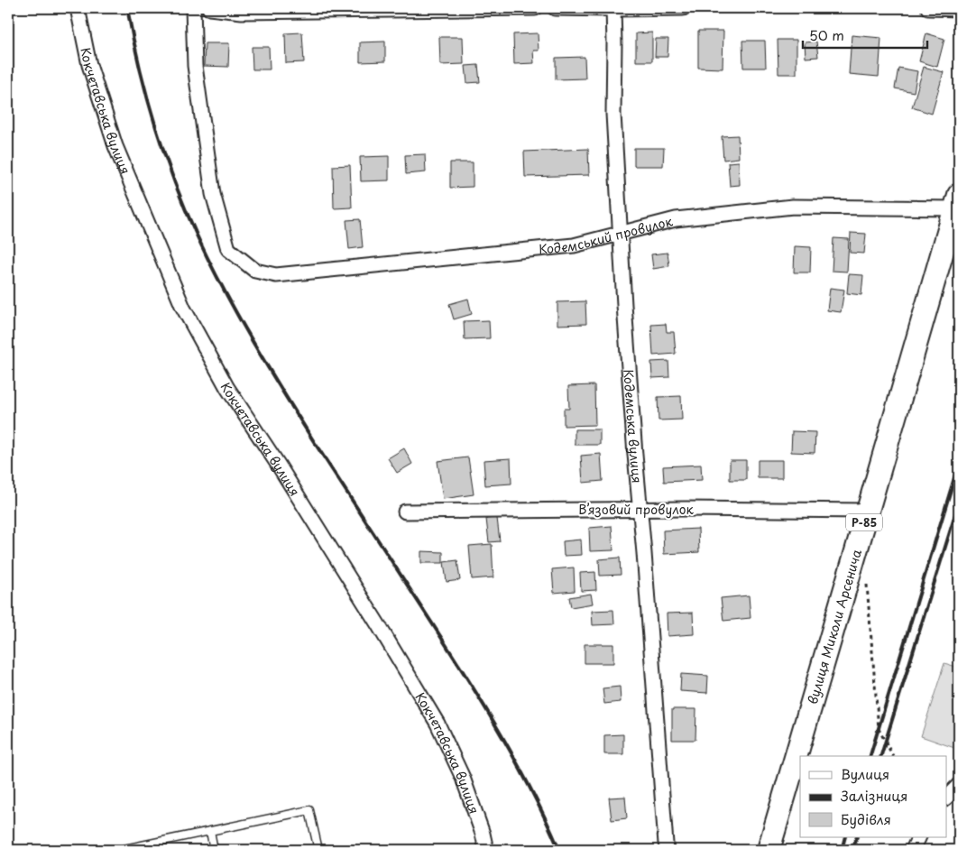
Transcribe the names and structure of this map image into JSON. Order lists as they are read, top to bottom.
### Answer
{
  "streets": {
    "main road": ["Р-85", "вулиця Миколи Арсенича"],
    "street": [
      "Кокчетавська вулиця",
      "Кодемський провулок",
      "Кодемська вулиця",
      "Вʼязовий провулок"
    ]
  },
  "crossings": [
    ["Кодемський провулок", "Кодемська вулиця"],
    ["Кодемський провулок", "вулиця Миколи Арсенича"],
    ["Кодемська вулиця", "Вʼязовий провулок"],
    ["Вʼязовий провулок", "вулиця Миколи Арсенича"]
  ],
  "legend": ["Вулиця", "Залізниця", "Будівля"],
  "scale_bar": "50 m"
}
